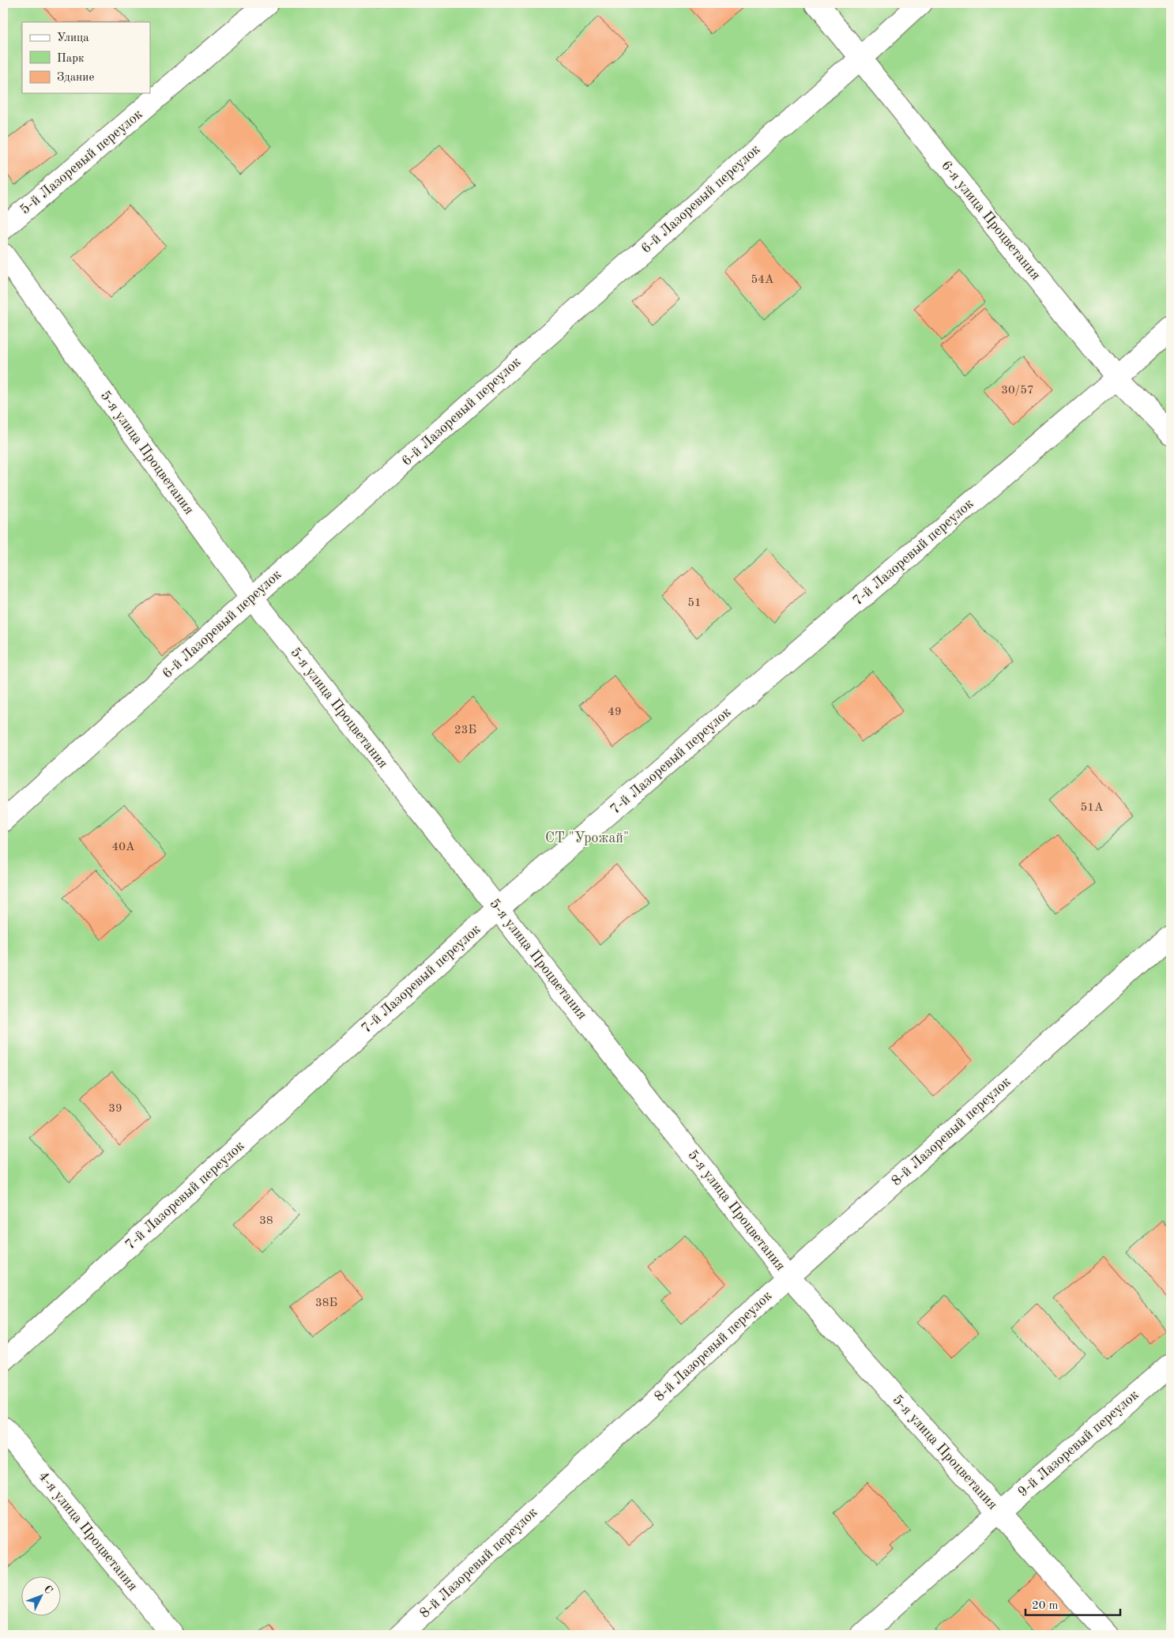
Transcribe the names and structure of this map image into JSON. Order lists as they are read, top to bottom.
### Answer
{
  "streets": {
    "lane": [
      "5-й Лазоревый переулок",
      "6-й Лазоревый переулок",
      "6-я улица Процветания",
      "5-я улица Процветания",
      "7-й Лазоревый переулок",
      "8-й Лазоревый переулок",
      "9-й Лазоревый переулок",
      "4-я улица Процветания"
    ]
  },
  "crossings": [
    ["6-й Лазоревый переулок", "6-я улица Процветания"],
    ["6-й Лазоревый переулок", "5-я улица Процветания"],
    ["6-я улица Процветания", "7-й Лазоревый переулок"],
    ["5-я улица Процветания", "7-й Лазоревый переулок"],
    ["5-я улица Процветания", "8-й Лазоревый переулок"],
    ["5-я улица Процветания", "9-й Лазоревый переулок"]
  ],
  "parks": ["СТ \"Урожай\""],
  "house_numbers": [
    "54А",
    "30/57",
    "51",
    "49",
    "23Б",
    "51А",
    "40А",
    "39",
    "38",
    "38Б"
  ],
  "legend": ["Улица", "Парк", "Здание"],
  "scale_bar": "20 m",
  "north": "top right"
}
